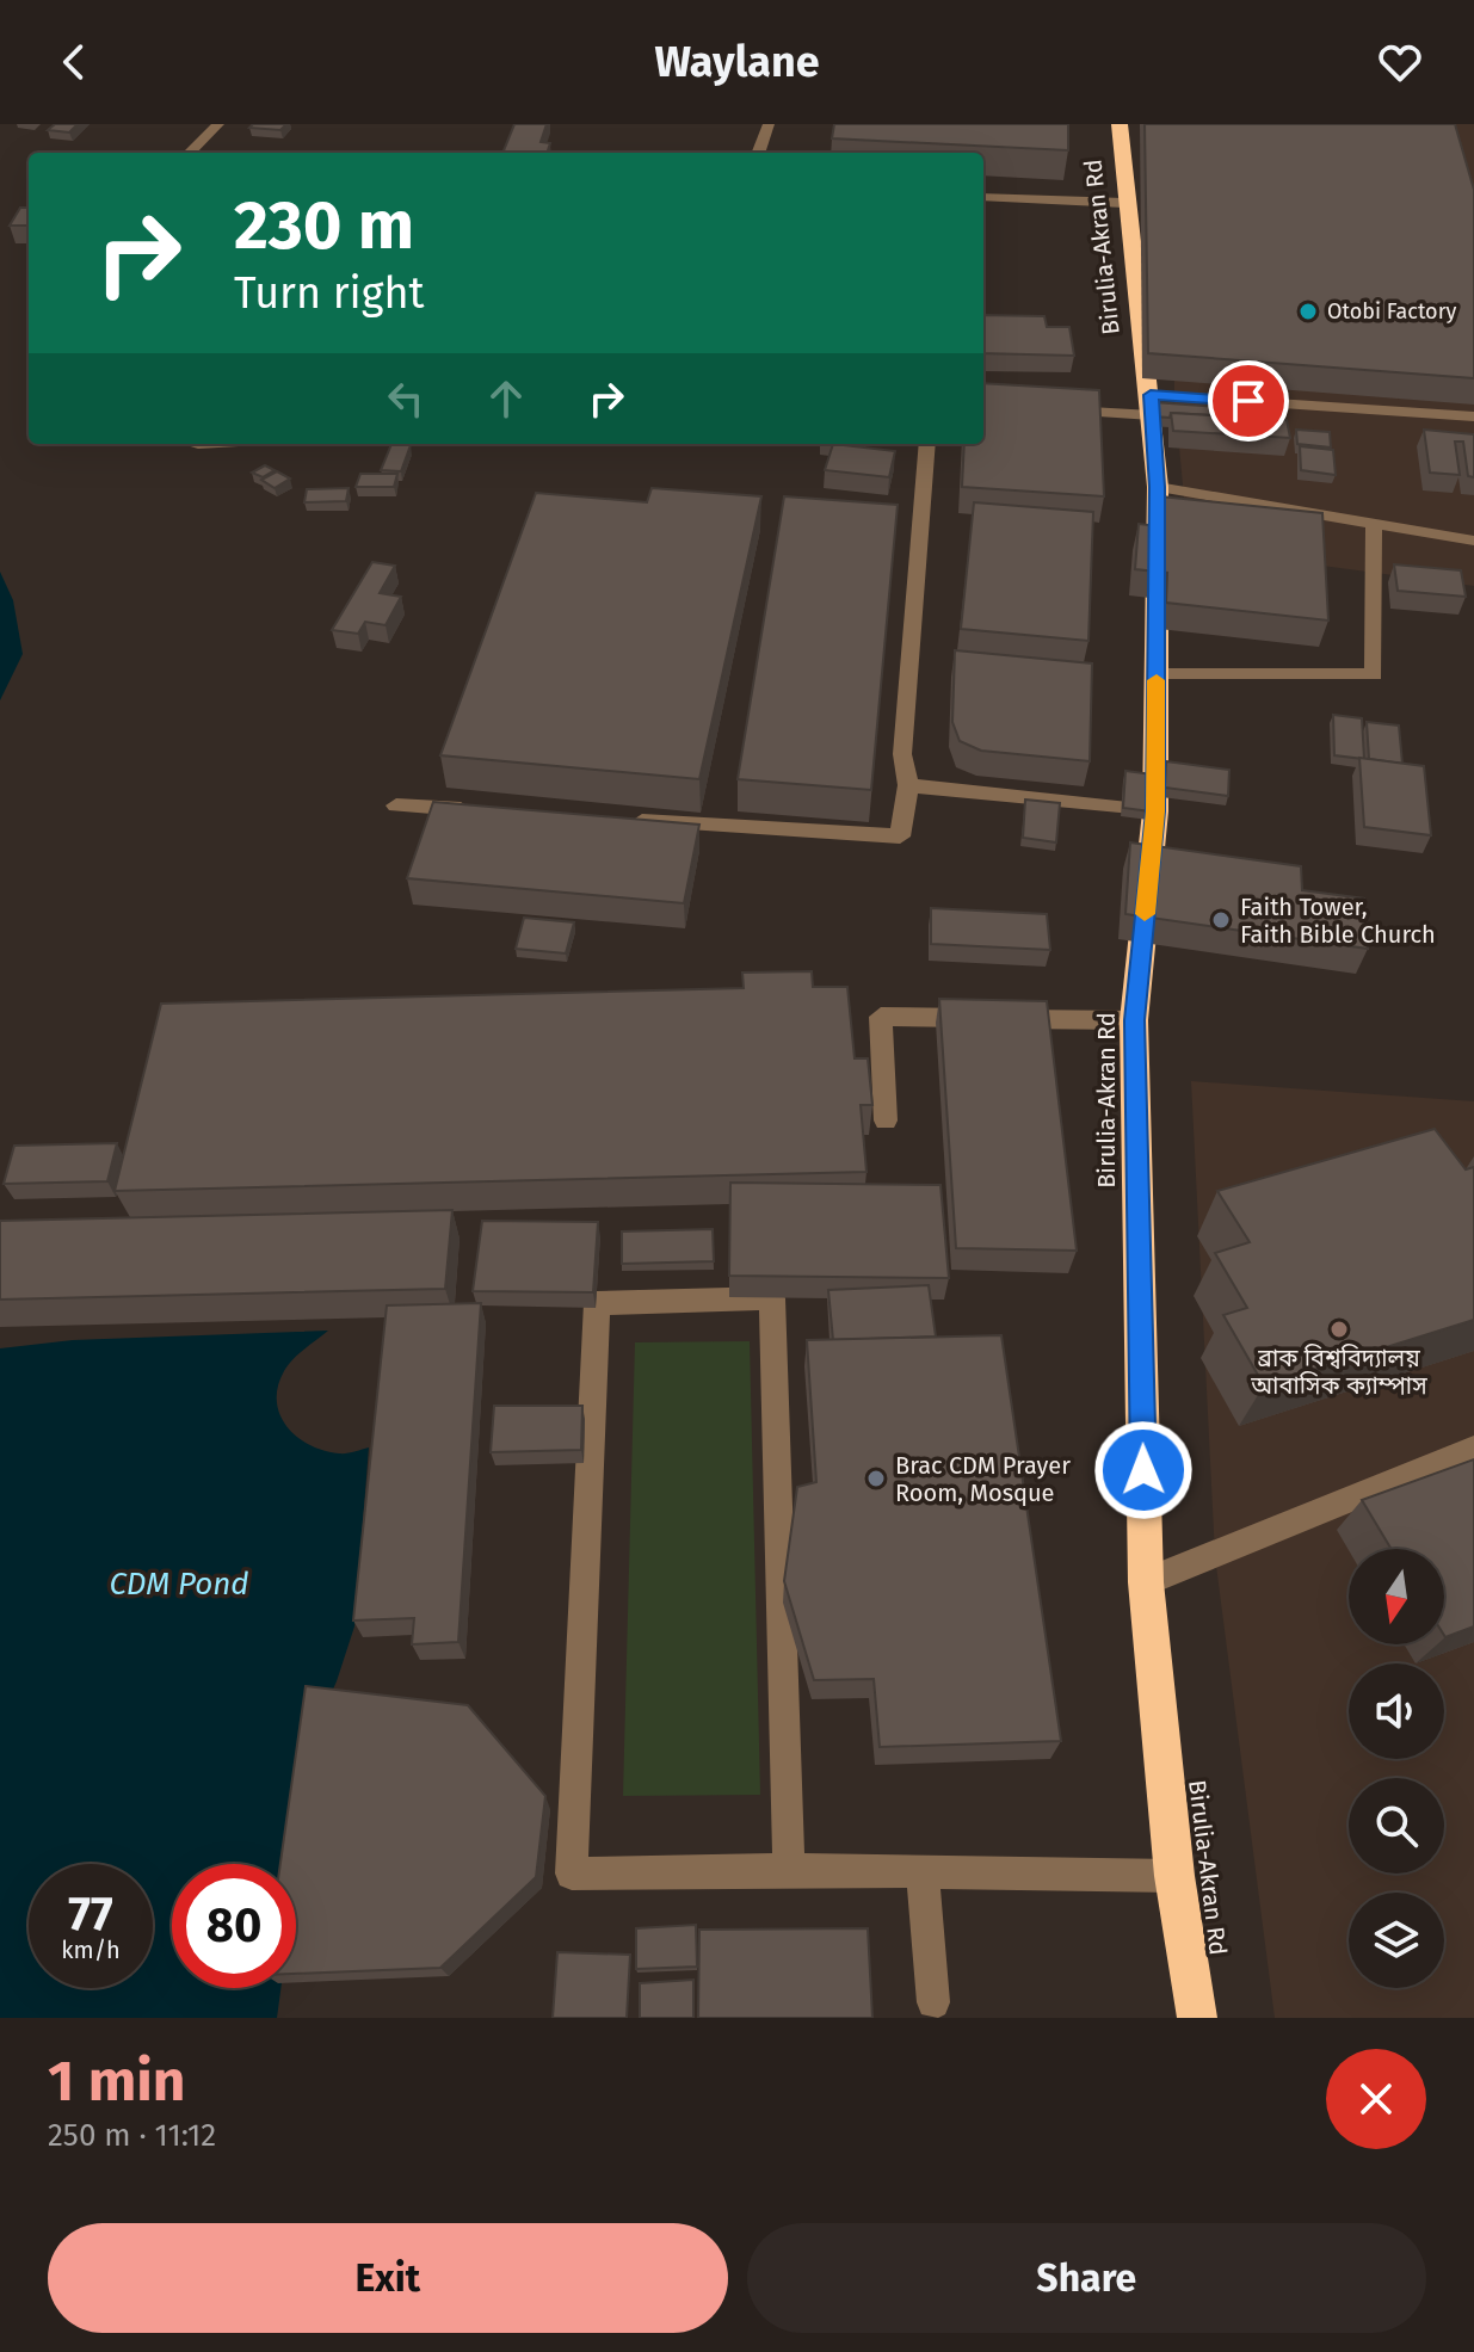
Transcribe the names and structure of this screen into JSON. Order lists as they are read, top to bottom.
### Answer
{
  "streets": {
    "highway": ["Birulia-Akran Rd"]
  },
  "water": ["CDM Pond"],
  "places": [
    "Otobi Factory",
    "Faith Tower, Faith Bible Church",
    "ব্রাক বিশ্ববিদ্যালয় আবাসিক ক্যাম্পাস",
    "Brac CDM Prayer Room, Mosque"
  ],
  "north": "bottom",
  "page": {
    "header": "Waylane",
    "turn": ["230 m", "Turn right"],
    "speed": "77 km/h",
    "limit": "80",
    "heading": ["1 min", "250 m · 11:12"],
    "buttons": ["Exit", "Share"]
  }
}
